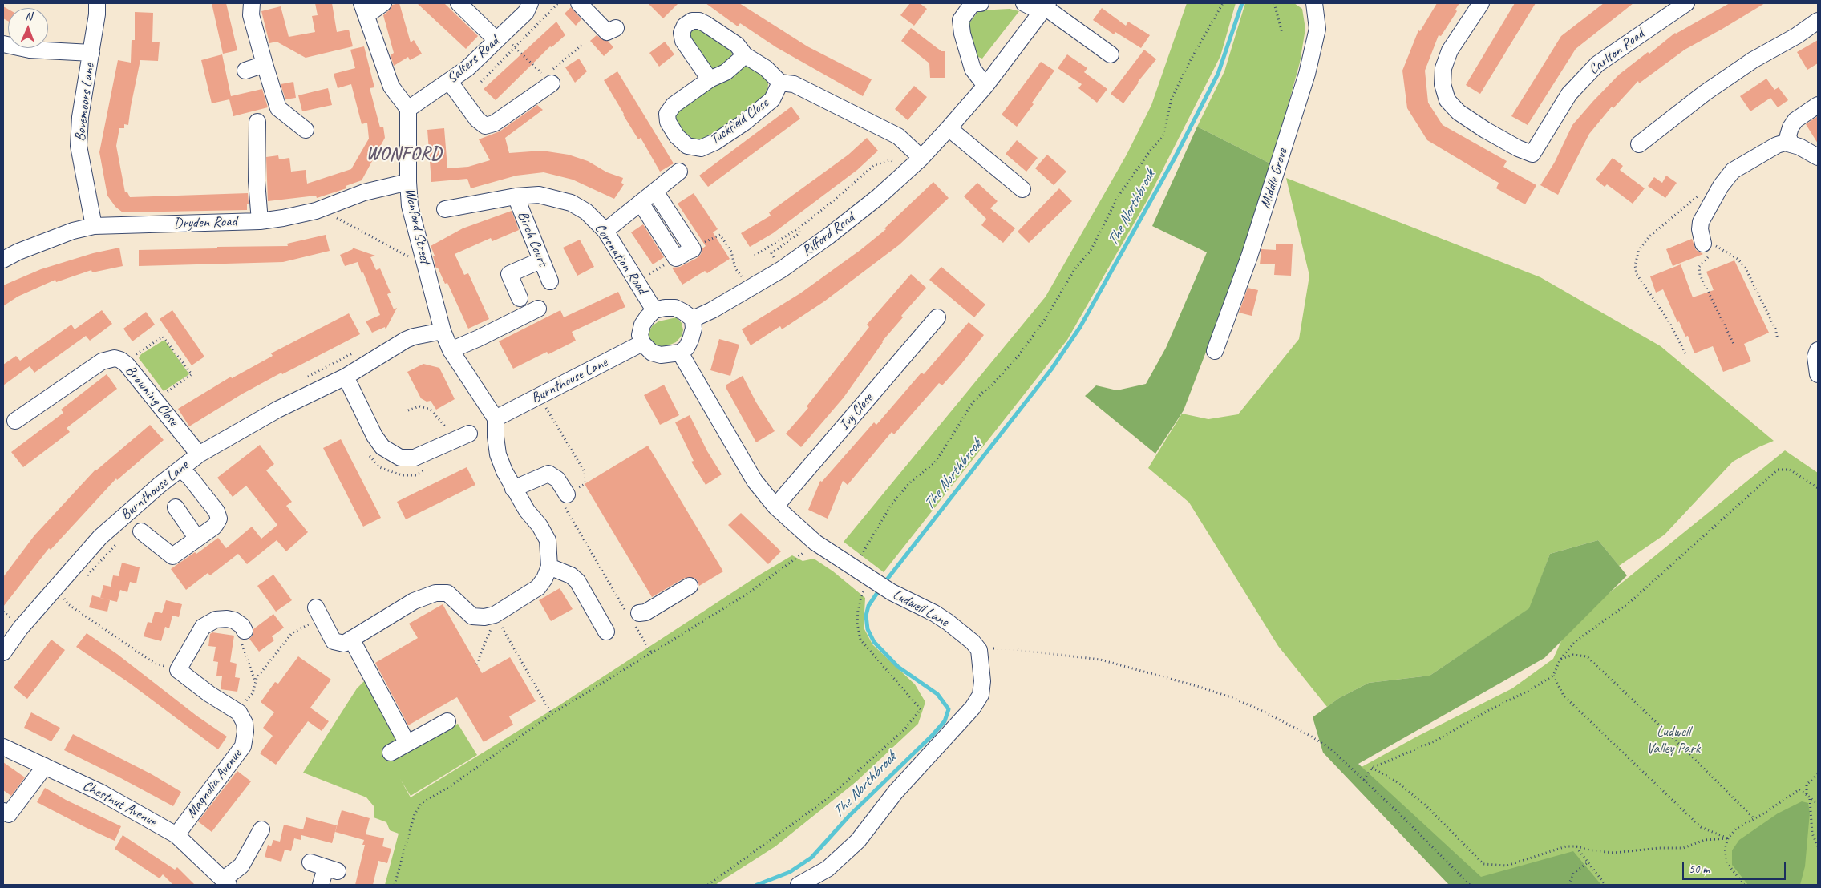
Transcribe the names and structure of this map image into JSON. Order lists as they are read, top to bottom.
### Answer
{
  "streets": {
    "street": [
      "Carlton Road",
      "Salters Road",
      "Bovemoors Lane",
      "Tuckfield Close",
      "Middle Grove",
      "Dryden Road",
      "Wonford Street",
      "Rifford Road",
      "Birch Court",
      "Coronation Road",
      "Burnthouse Lane",
      "Browning Close",
      "Ivy Close",
      "Ludwell Lane",
      "Magnolia Avenue",
      "Chestnut Avenue"
    ]
  },
  "crossings": [
    ["Salters Road", "Wonford Street"],
    ["Bovemoors Lane", "Dryden Road"],
    ["Dryden Road", "Wonford Street"],
    ["Wonford Street", "Burnthouse Lane"],
    ["Rifford Road", "Coronation Road"],
    ["Rifford Road", "Burnthouse Lane"],
    ["Rifford Road", "Ludwell Lane"],
    ["Birch Court", "Coronation Road"],
    ["Coronation Road", "Burnthouse Lane"],
    ["Coronation Road", "Ludwell Lane"],
    ["Burnthouse Lane", "Browning Close"],
    ["Burnthouse Lane", "Ludwell Lane"],
    ["Ivy Close", "Ludwell Lane"],
    ["Magnolia Avenue", "Chestnut Avenue"]
  ],
  "districts": ["WONFORD"],
  "water": ["The Northbrook"],
  "parks": ["Ludwell Valley Park"],
  "scale_bar": "50 m",
  "north": "top"
}
